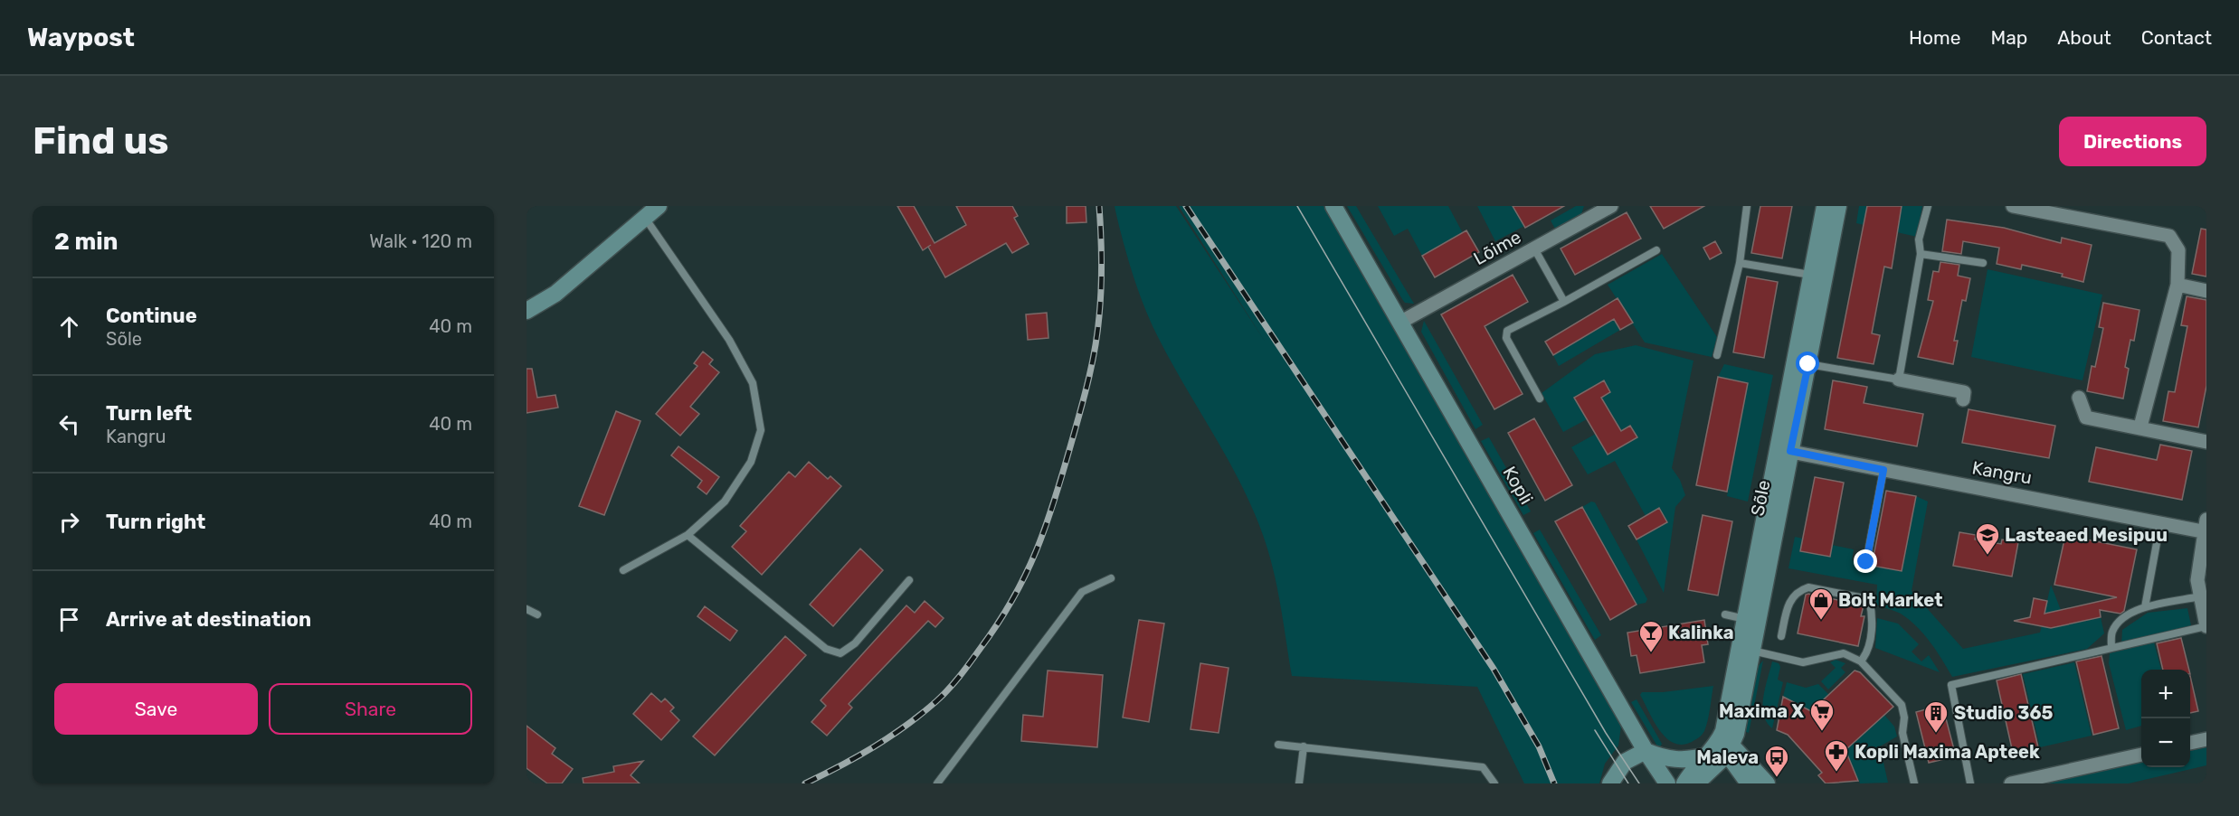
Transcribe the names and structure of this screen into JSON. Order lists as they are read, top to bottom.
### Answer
{
  "streets": {
    "street": [
      "Lõime",
      "Kangru",
      "Kopli",
      "Sõle"
    ]
  },
  "crossings": [
    ["Lõime", "Kopli"],
    ["Kangru", "Sõle"]
  ],
  "places": {
    "school or university": ["Lasteaed Mesipuu"],
    "shop": ["Bolt Market"],
    "bar": ["Kalinka"],
    "supermarket": ["Maxima X"],
    "building": ["Studio 365"],
    "pharmacy": ["Kopli Maxima Apteek"],
    "bus stop": ["Maleva"]
  },
  "page": {
    "header": "Waypost",
    "nav": [
      "Home",
      "Map",
      "About",
      "Contact"
    ],
    "buttons": [
      "Directions",
      ["Save", "Share"]
    ],
    "title": "Find us",
    "heading": ["2 min", "Walk · 120 m"],
    "list": [
      ["Continue", "Sõle", "40 m"],
      ["Turn left", "Kangru", "40 m"],
      ["Turn right", "40 m"],
      "Arrive at destination"
    ],
    "map_buttons": ["+", "−"]
  }
}
